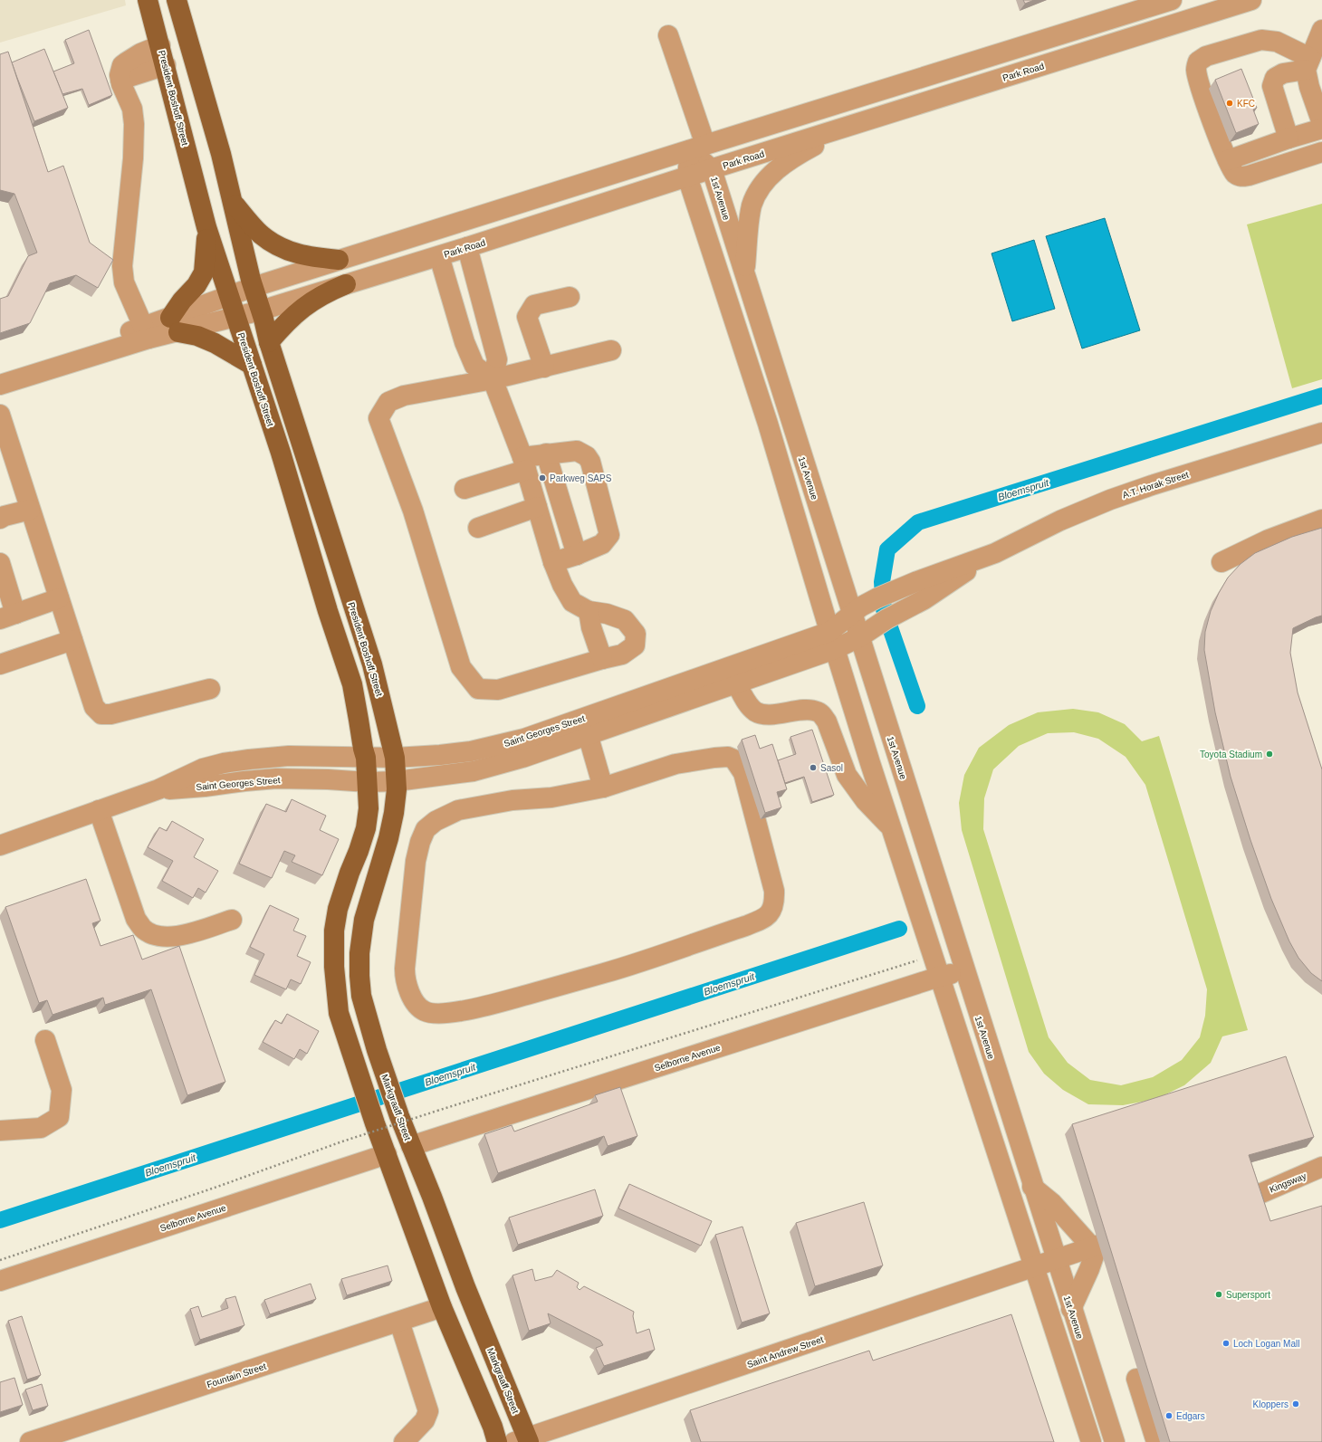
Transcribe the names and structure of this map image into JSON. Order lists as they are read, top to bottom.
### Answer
{
  "streets": {
    "main road": ["President Boshoff Street", "Markgraaff Street"],
    "street": [
      "Park Road",
      "1st Avenue",
      "A.T. Horak Street",
      "Saint Georges Street",
      "Selborne Avenue",
      "Kingsway",
      "Saint Andrew Street",
      "Fountain Street"
    ]
  },
  "crossings": [
    ["Park Road", "President Boshoff Street"],
    ["Park Road", "1st Avenue"],
    ["President Boshoff Street", "Saint Georges Street"],
    ["President Boshoff Street", "Markgraaff Street"],
    ["1st Avenue", "A.T. Horak Street"],
    ["1st Avenue", "Saint Georges Street"],
    ["1st Avenue", "Selborne Avenue"],
    ["1st Avenue", "Saint Andrew Street"],
    ["A.T. Horak Street", "Saint Georges Street"],
    ["Saint Georges Street", "Markgraaff Street"],
    ["Selborne Avenue", "Markgraaff Street"],
    ["Markgraaff Street", "Saint Andrew Street"]
  ],
  "water": ["Bloemspruit"],
  "places": [
    "KFC",
    "Parkweg SAPS",
    "Toyota Stadium",
    "Sasol",
    "Supersport",
    "Loch Logan Mall",
    "Kloppers",
    "Edgars"
  ]
}
